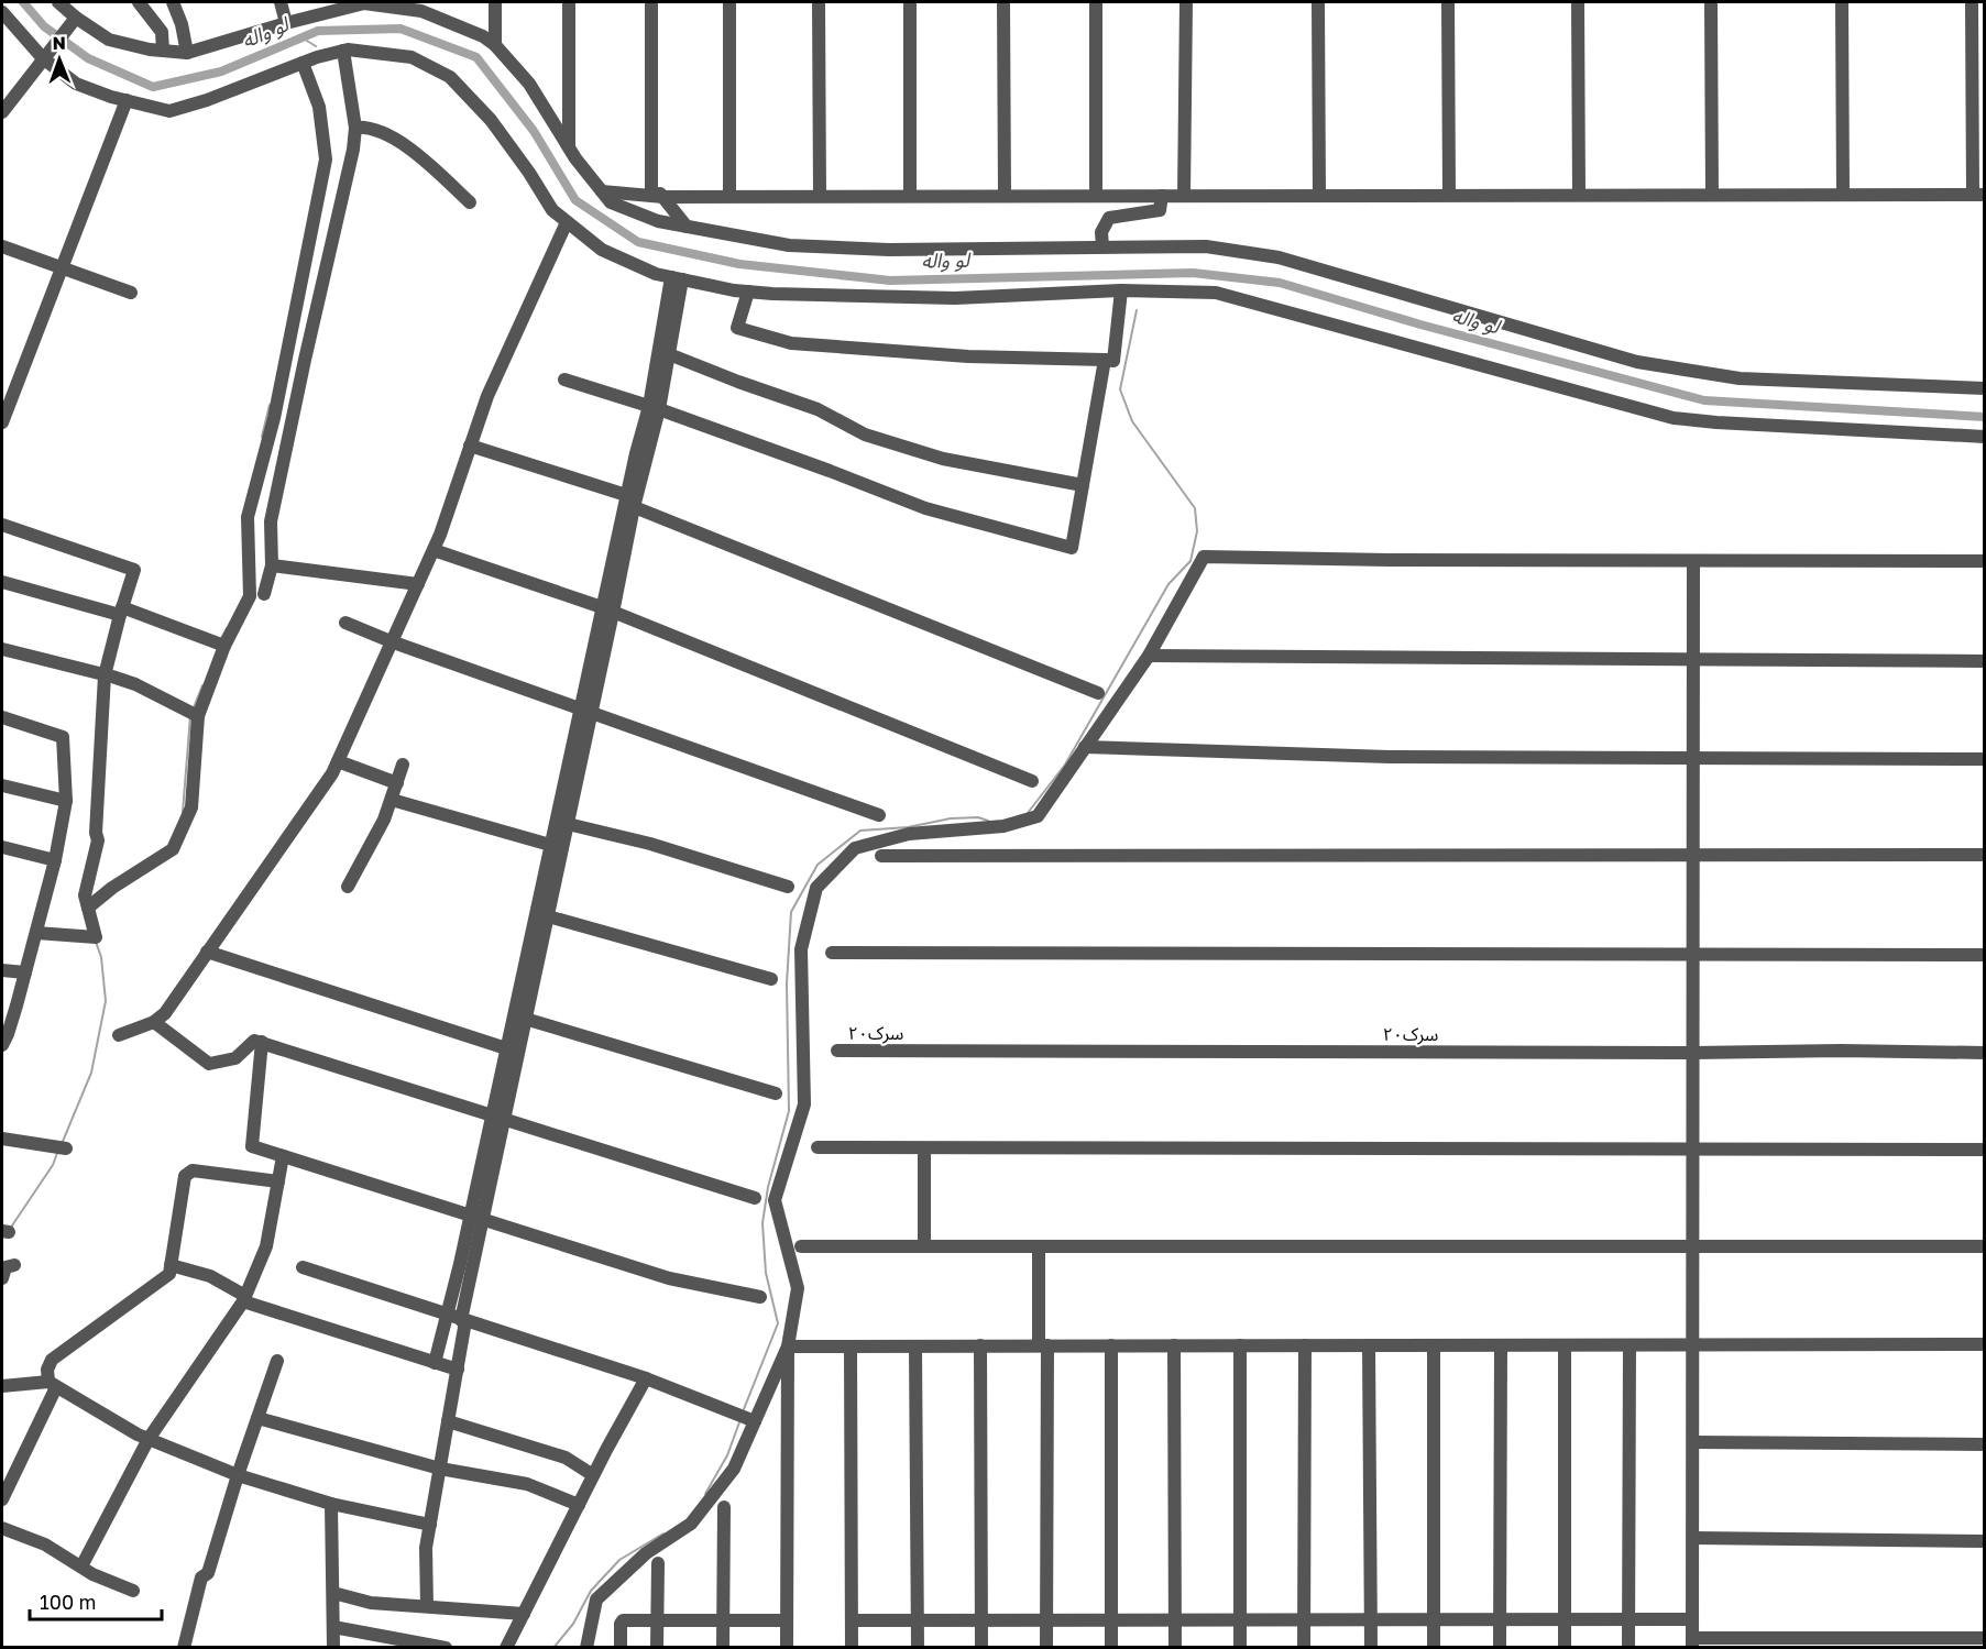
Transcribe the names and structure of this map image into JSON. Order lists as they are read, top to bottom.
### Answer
{
  "streets": {
    "street": ["سرک۲۰"]
  },
  "water": ["لو واله"],
  "scale_bar": "100 m",
  "north": "top"
}
